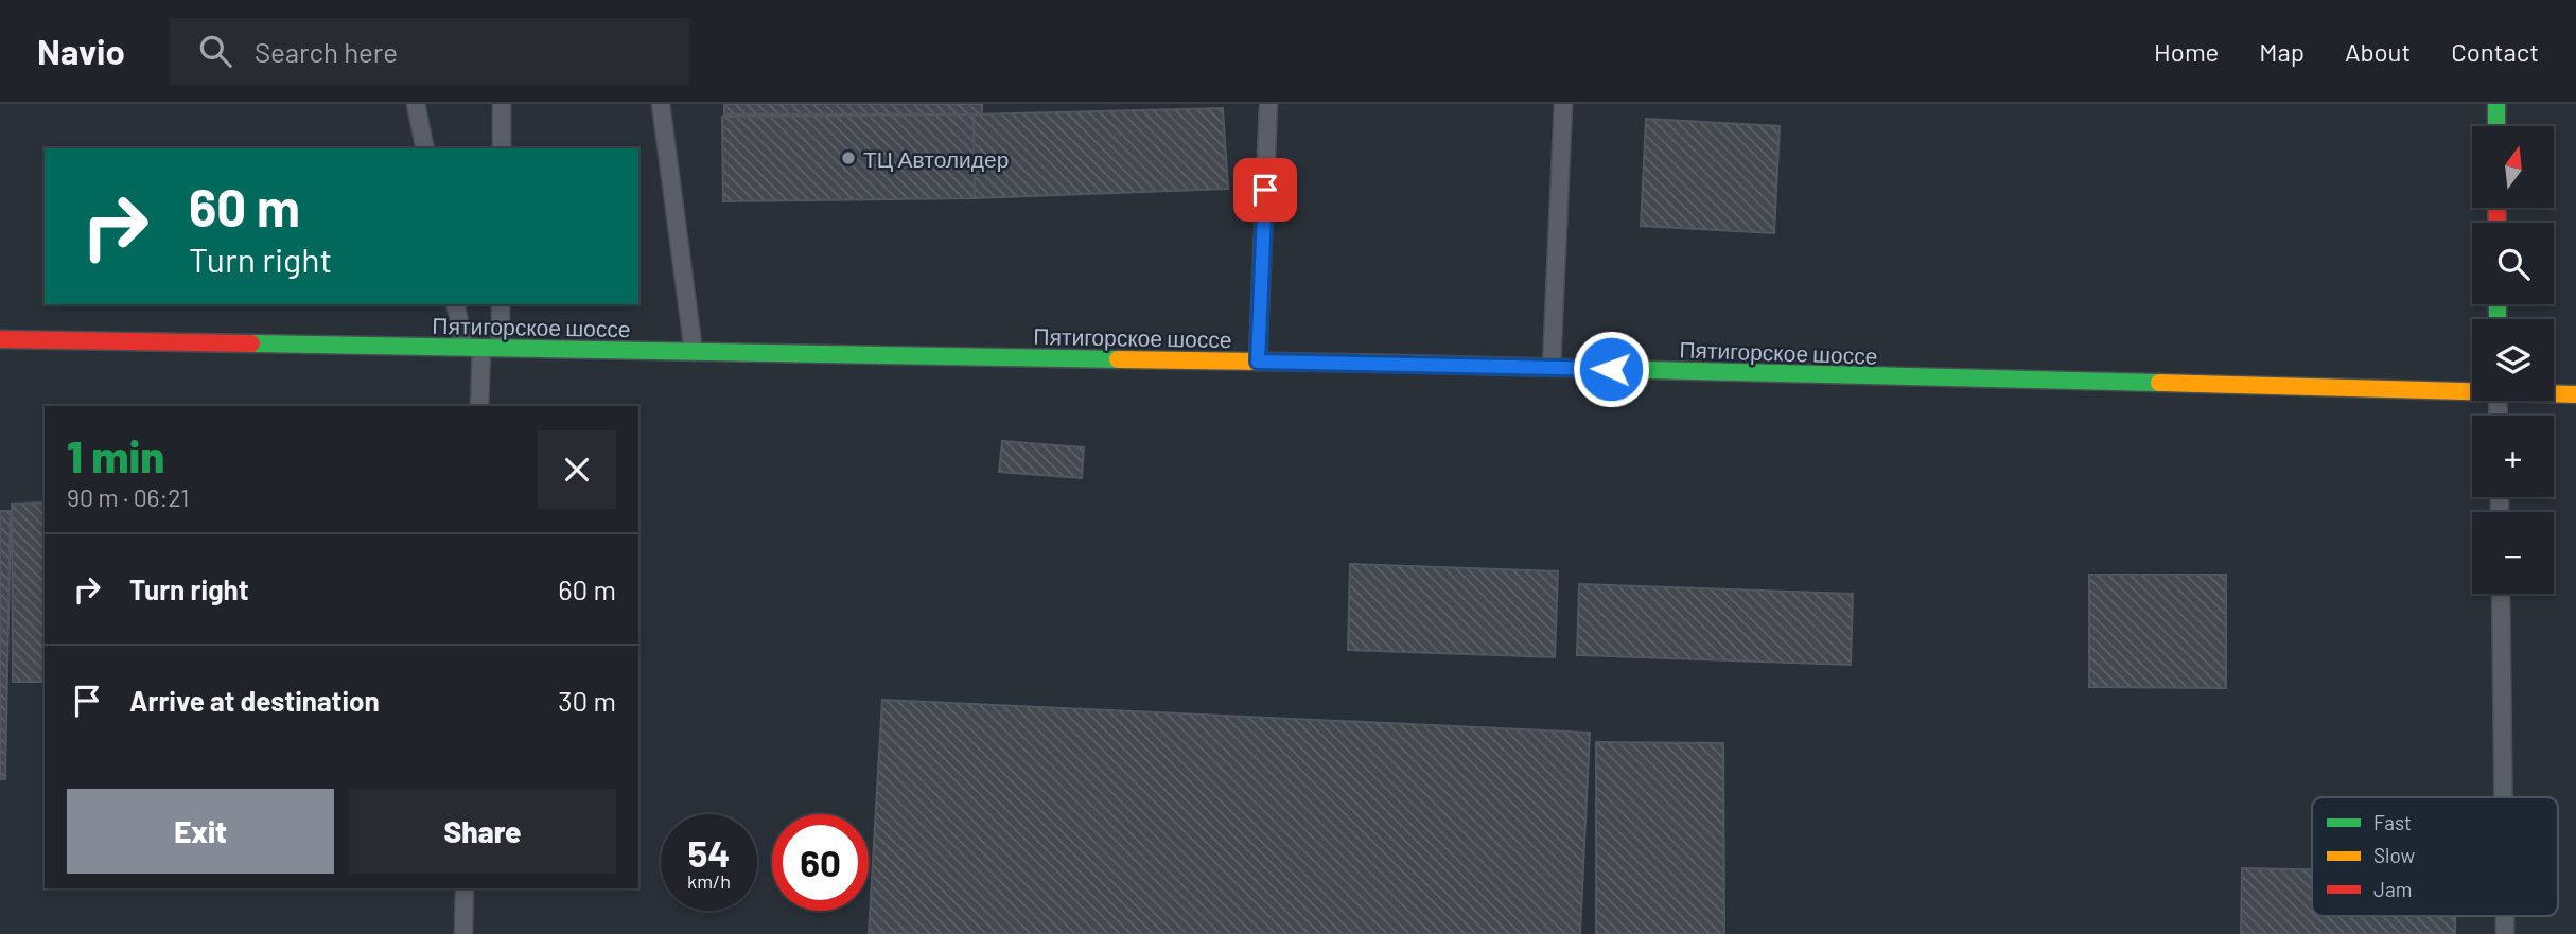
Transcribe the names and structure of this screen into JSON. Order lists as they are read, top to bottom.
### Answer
{
  "streets": {
    "main road": ["Пятигорское шоссе"]
  },
  "places": ["ТЦ Автолидер"],
  "legend": ["Fast", "Slow", "Jam"],
  "north": "top",
  "page": {
    "header": "Navio",
    "search": "Search here",
    "nav": [
      "Home",
      "Map",
      "About",
      "Contact"
    ],
    "map_buttons": ["+", "−"],
    "turn": ["60 m", "Turn right"],
    "heading": ["1 min", "90 m · 06:21"],
    "list": [
      {
        "name": "Turn right",
        "value": "60 m"
      },
      {
        "name": "Arrive at destination",
        "value": "30 m"
      }
    ],
    "buttons": ["Exit", "Share"],
    "speed": "54 km/h",
    "limit": "60"
  }
}
